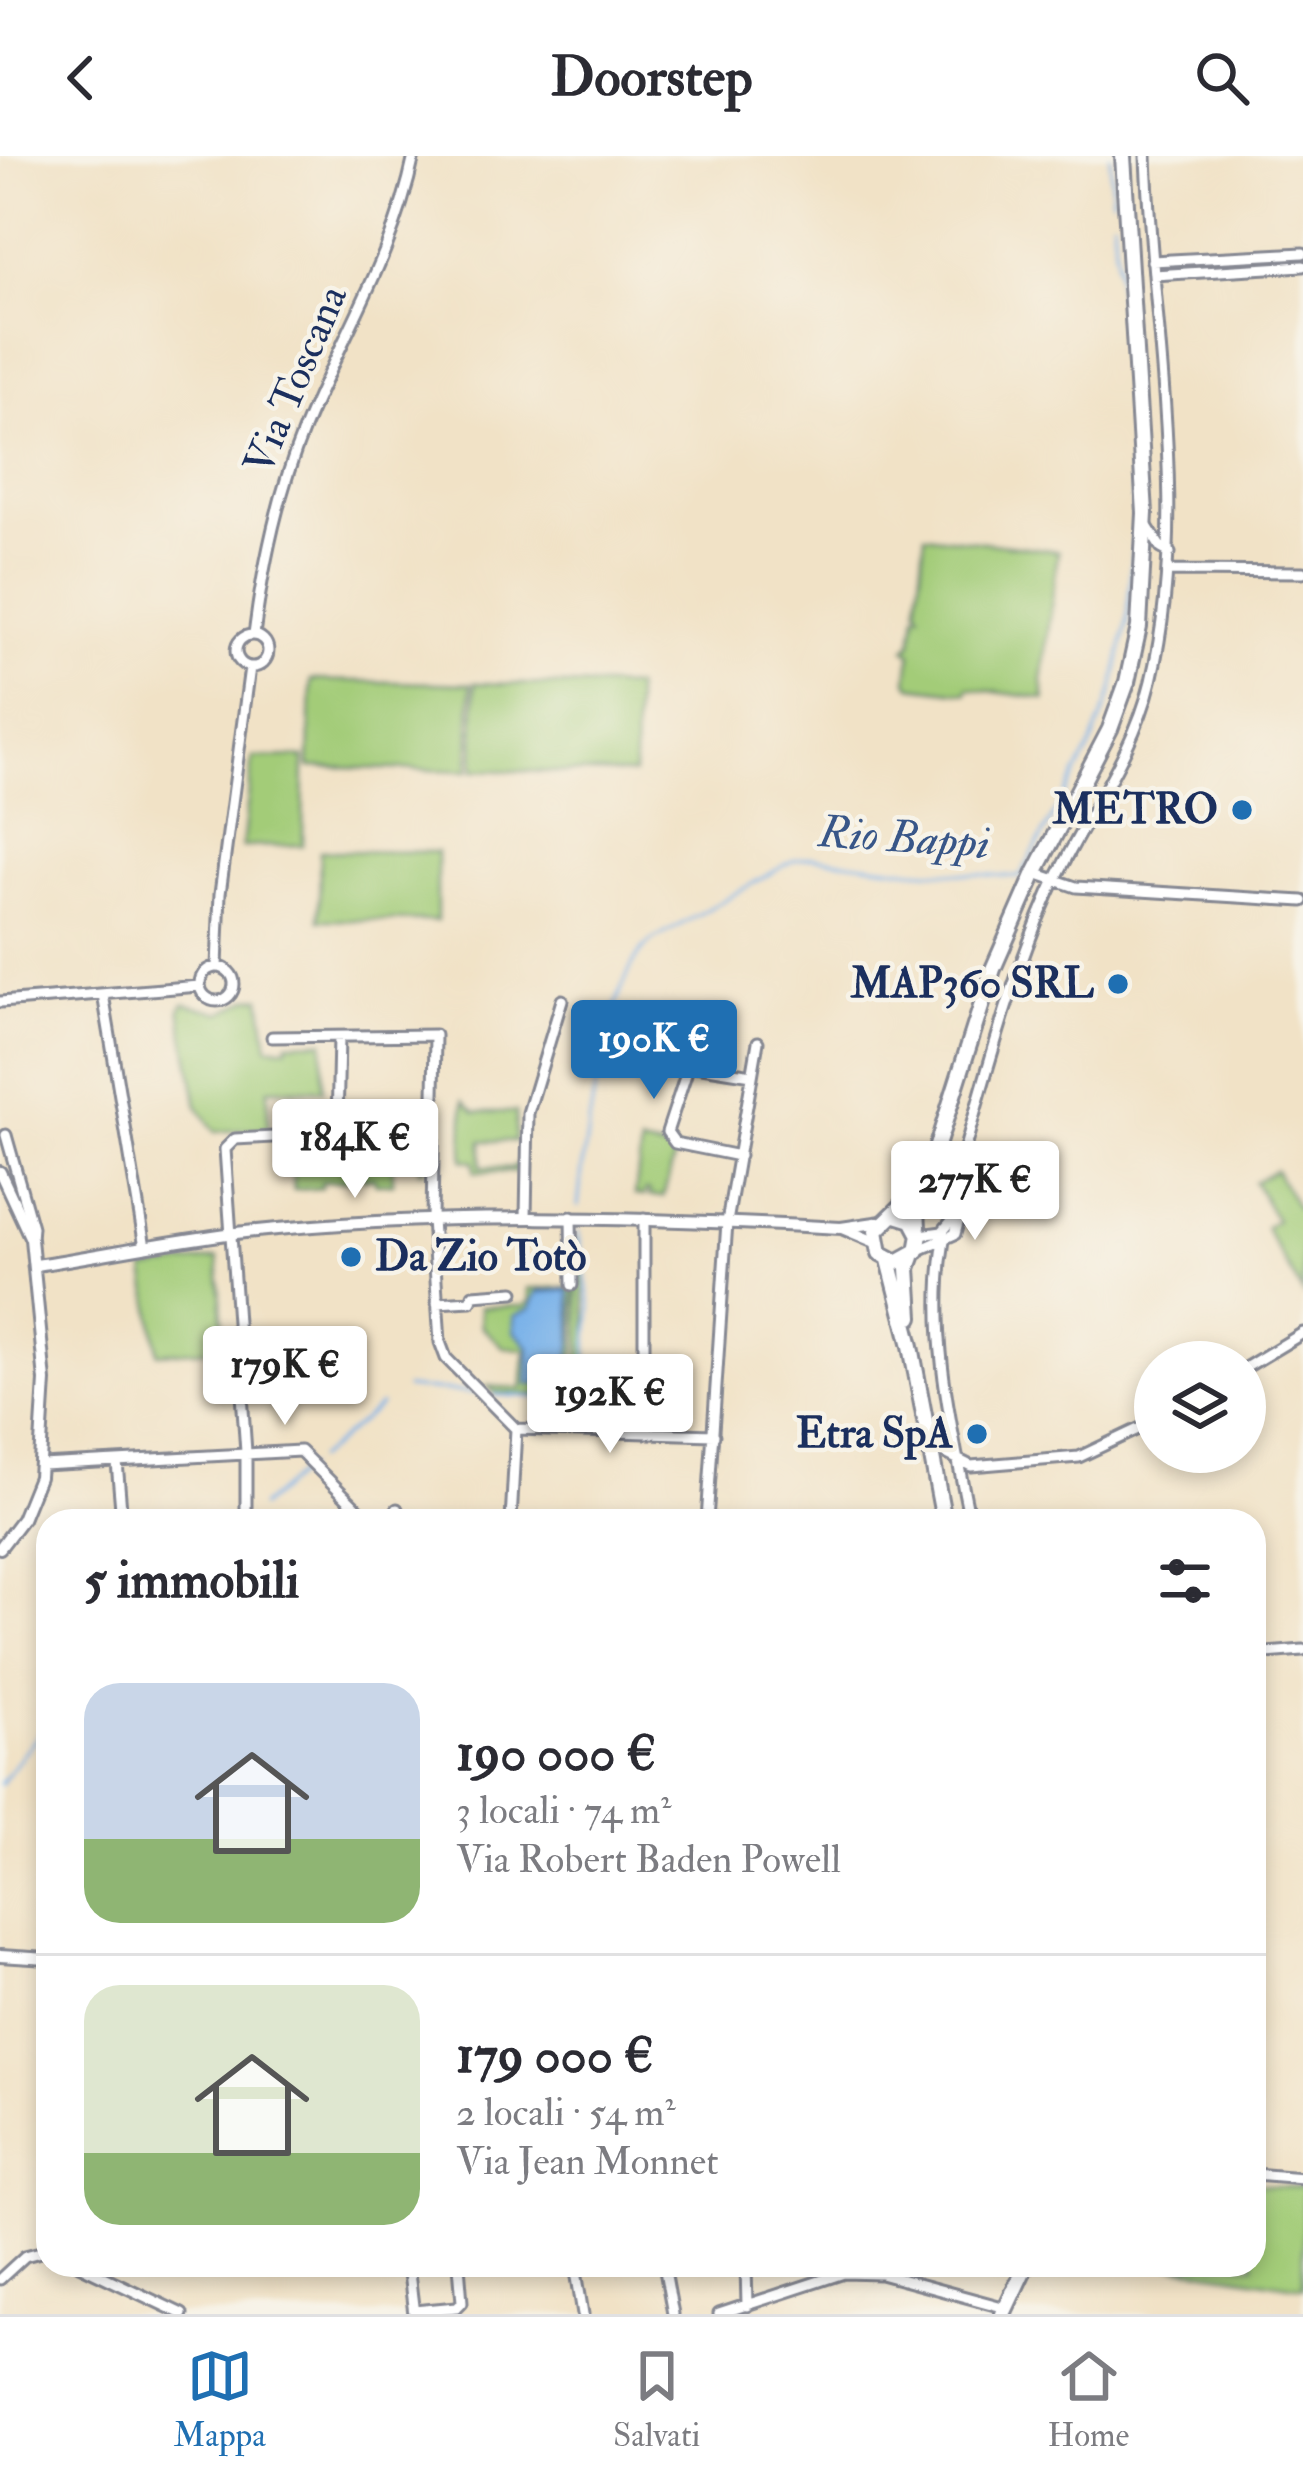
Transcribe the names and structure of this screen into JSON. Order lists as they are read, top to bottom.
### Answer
{
  "streets": {
    "street": ["Via Toscana"]
  },
  "water": ["Rio Bappi"],
  "places": [
    "METRO",
    "MAP360 SRL",
    "Da Zio Totò",
    "Etra SpA"
  ],
  "page": {
    "header": "Doorstep",
    "price": [
      "190K €",
      "184K €",
      "277K €",
      "179K €",
      "192K €"
    ],
    "heading": "5 immobili",
    "list": [
      {
        "name": "190 000 €",
        "note": "3 locali · 74 m² · Via Robert Baden Powell"
      },
      {
        "name": "179 000 €",
        "note": "2 locali · 54 m² · Via Jean Monnet"
      }
    ],
    "tabs": ["Mappa", "Salvati", "Home"]
  }
}
